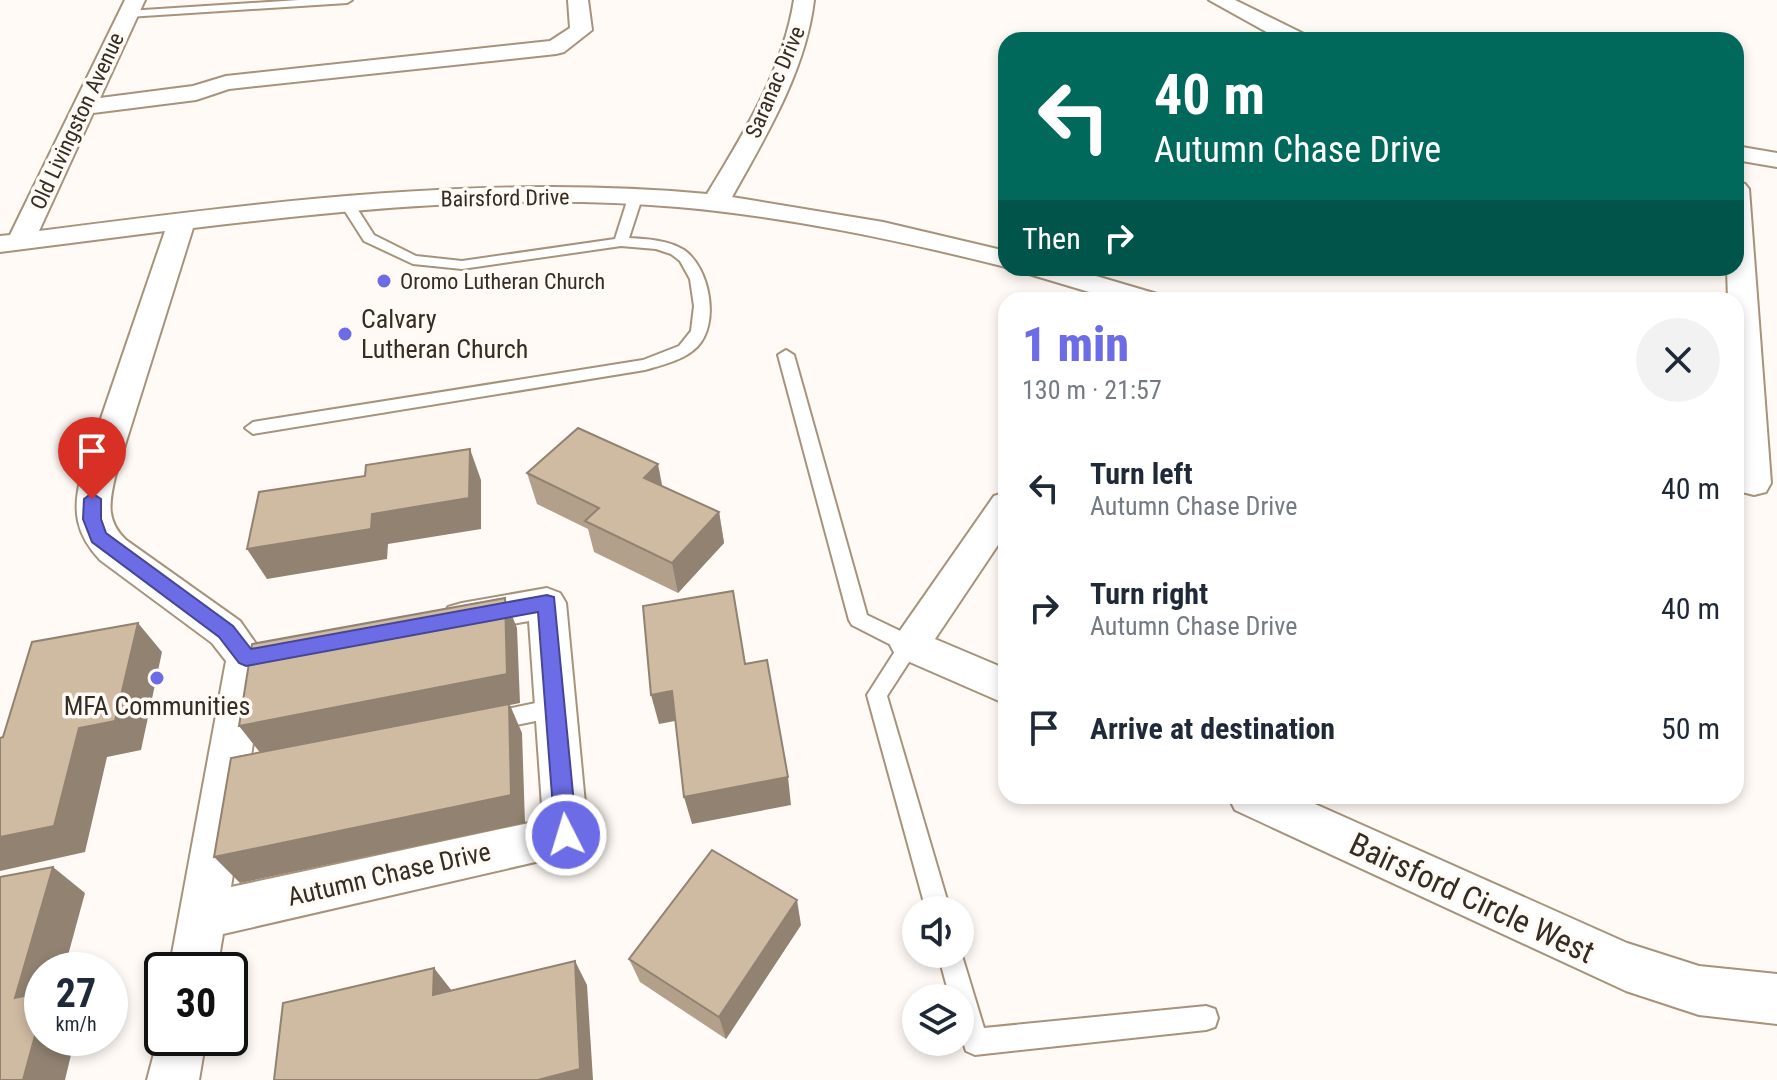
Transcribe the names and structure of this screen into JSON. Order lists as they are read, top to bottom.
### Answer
{
  "streets": {
    "street": [
      "Saranac Drive",
      "Old Livingston Avenue",
      "Bairsford Drive",
      "Autumn Chase Drive",
      "Bairsford Circle West"
    ]
  },
  "crossings": [
    ["Saranac Drive", "Bairsford Drive"],
    ["Old Livingston Avenue", "Bairsford Drive"]
  ],
  "places": ["Oromo Lutheran Church", "Calvary Lutheran Church", "MFA Communities"],
  "page": {
    "turn": ["40 m", "Autumn Chase Drive"],
    "then": "Then",
    "heading": ["1 min", "130 m · 21:57"],
    "list": [
      {
        "name": "Turn left",
        "note": "Autumn Chase Drive",
        "value": "40 m"
      },
      {
        "name": "Turn right",
        "note": "Autumn Chase Drive",
        "value": "40 m"
      },
      {
        "name": "Arrive at destination",
        "value": "50 m"
      }
    ],
    "speed": "27 km/h",
    "limit": "30"
  }
}
